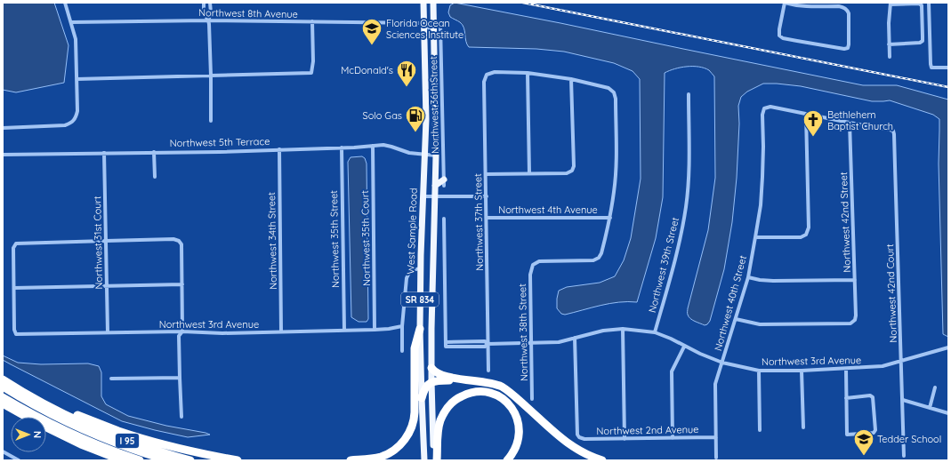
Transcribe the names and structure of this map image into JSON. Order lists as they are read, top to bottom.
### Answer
{
  "streets": {
    "highway": ["I 95"],
    "main road": ["West Sample Road", "SR 834"],
    "street": [
      "Northwest 8th Avenue",
      "Northwest 36th Street",
      "Northwest 5th Terrace",
      "Northwest 4th Avenue",
      "Northwest 37th Street",
      "Northwest 42nd Street",
      "Northwest 35th Court",
      "Northwest 35th Street",
      "Northwest 34th Street",
      "Northwest 31st Court",
      "Northwest 39th Street",
      "Northwest 42nd Court",
      "Northwest 40th Street",
      "Northwest 3rd Avenue",
      "Northwest 38th Street",
      "Northwest 2nd Avenue"
    ]
  },
  "crossings": [
    ["Northwest 8th Avenue", "West Sample Road"],
    ["Northwest 5th Terrace", "West Sample Road"],
    ["Northwest 5th Terrace", "Northwest 35th Court"],
    ["Northwest 5th Terrace", "Northwest 35th Street"],
    ["Northwest 5th Terrace", "Northwest 34th Street"],
    ["Northwest 5th Terrace", "Northwest 31st Court"],
    ["Northwest 5th Terrace", "SR 834"],
    ["Northwest 4th Avenue", "Northwest 37th Street"],
    ["Northwest 4th Avenue", "Northwest 38th Street"],
    ["Northwest 37th Street", "Northwest 3rd Avenue"],
    ["Northwest 42nd Street", "Northwest 42nd Court"],
    ["Northwest 42nd Street", "Northwest 40th Street"],
    ["Northwest 35th Court", "Northwest 3rd Avenue"],
    ["Northwest 35th Street", "Northwest 3rd Avenue"],
    ["Northwest 34th Street", "Northwest 3rd Avenue"],
    ["Northwest 31st Court", "Northwest 3rd Avenue"],
    ["Northwest 39th Street", "Northwest 3rd Avenue"],
    ["Northwest 42nd Court", "Northwest 3rd Avenue"],
    ["Northwest 40th Street", "Northwest 3rd Avenue"],
    ["Northwest 40th Street", "Northwest 2nd Avenue"],
    ["Northwest 3rd Avenue", "Northwest 38th Street"],
    ["Northwest 3rd Avenue", "Northwest 2nd Avenue"]
  ],
  "places": {
    "school or university": ["Florida Ocean Sciences Institute", "Tedder School"],
    "restaurant": ["McDonald's"],
    "fuel station": ["Solo Gas"],
    "church": ["Bethlehem Baptist Church"]
  },
  "north": "right"
}
